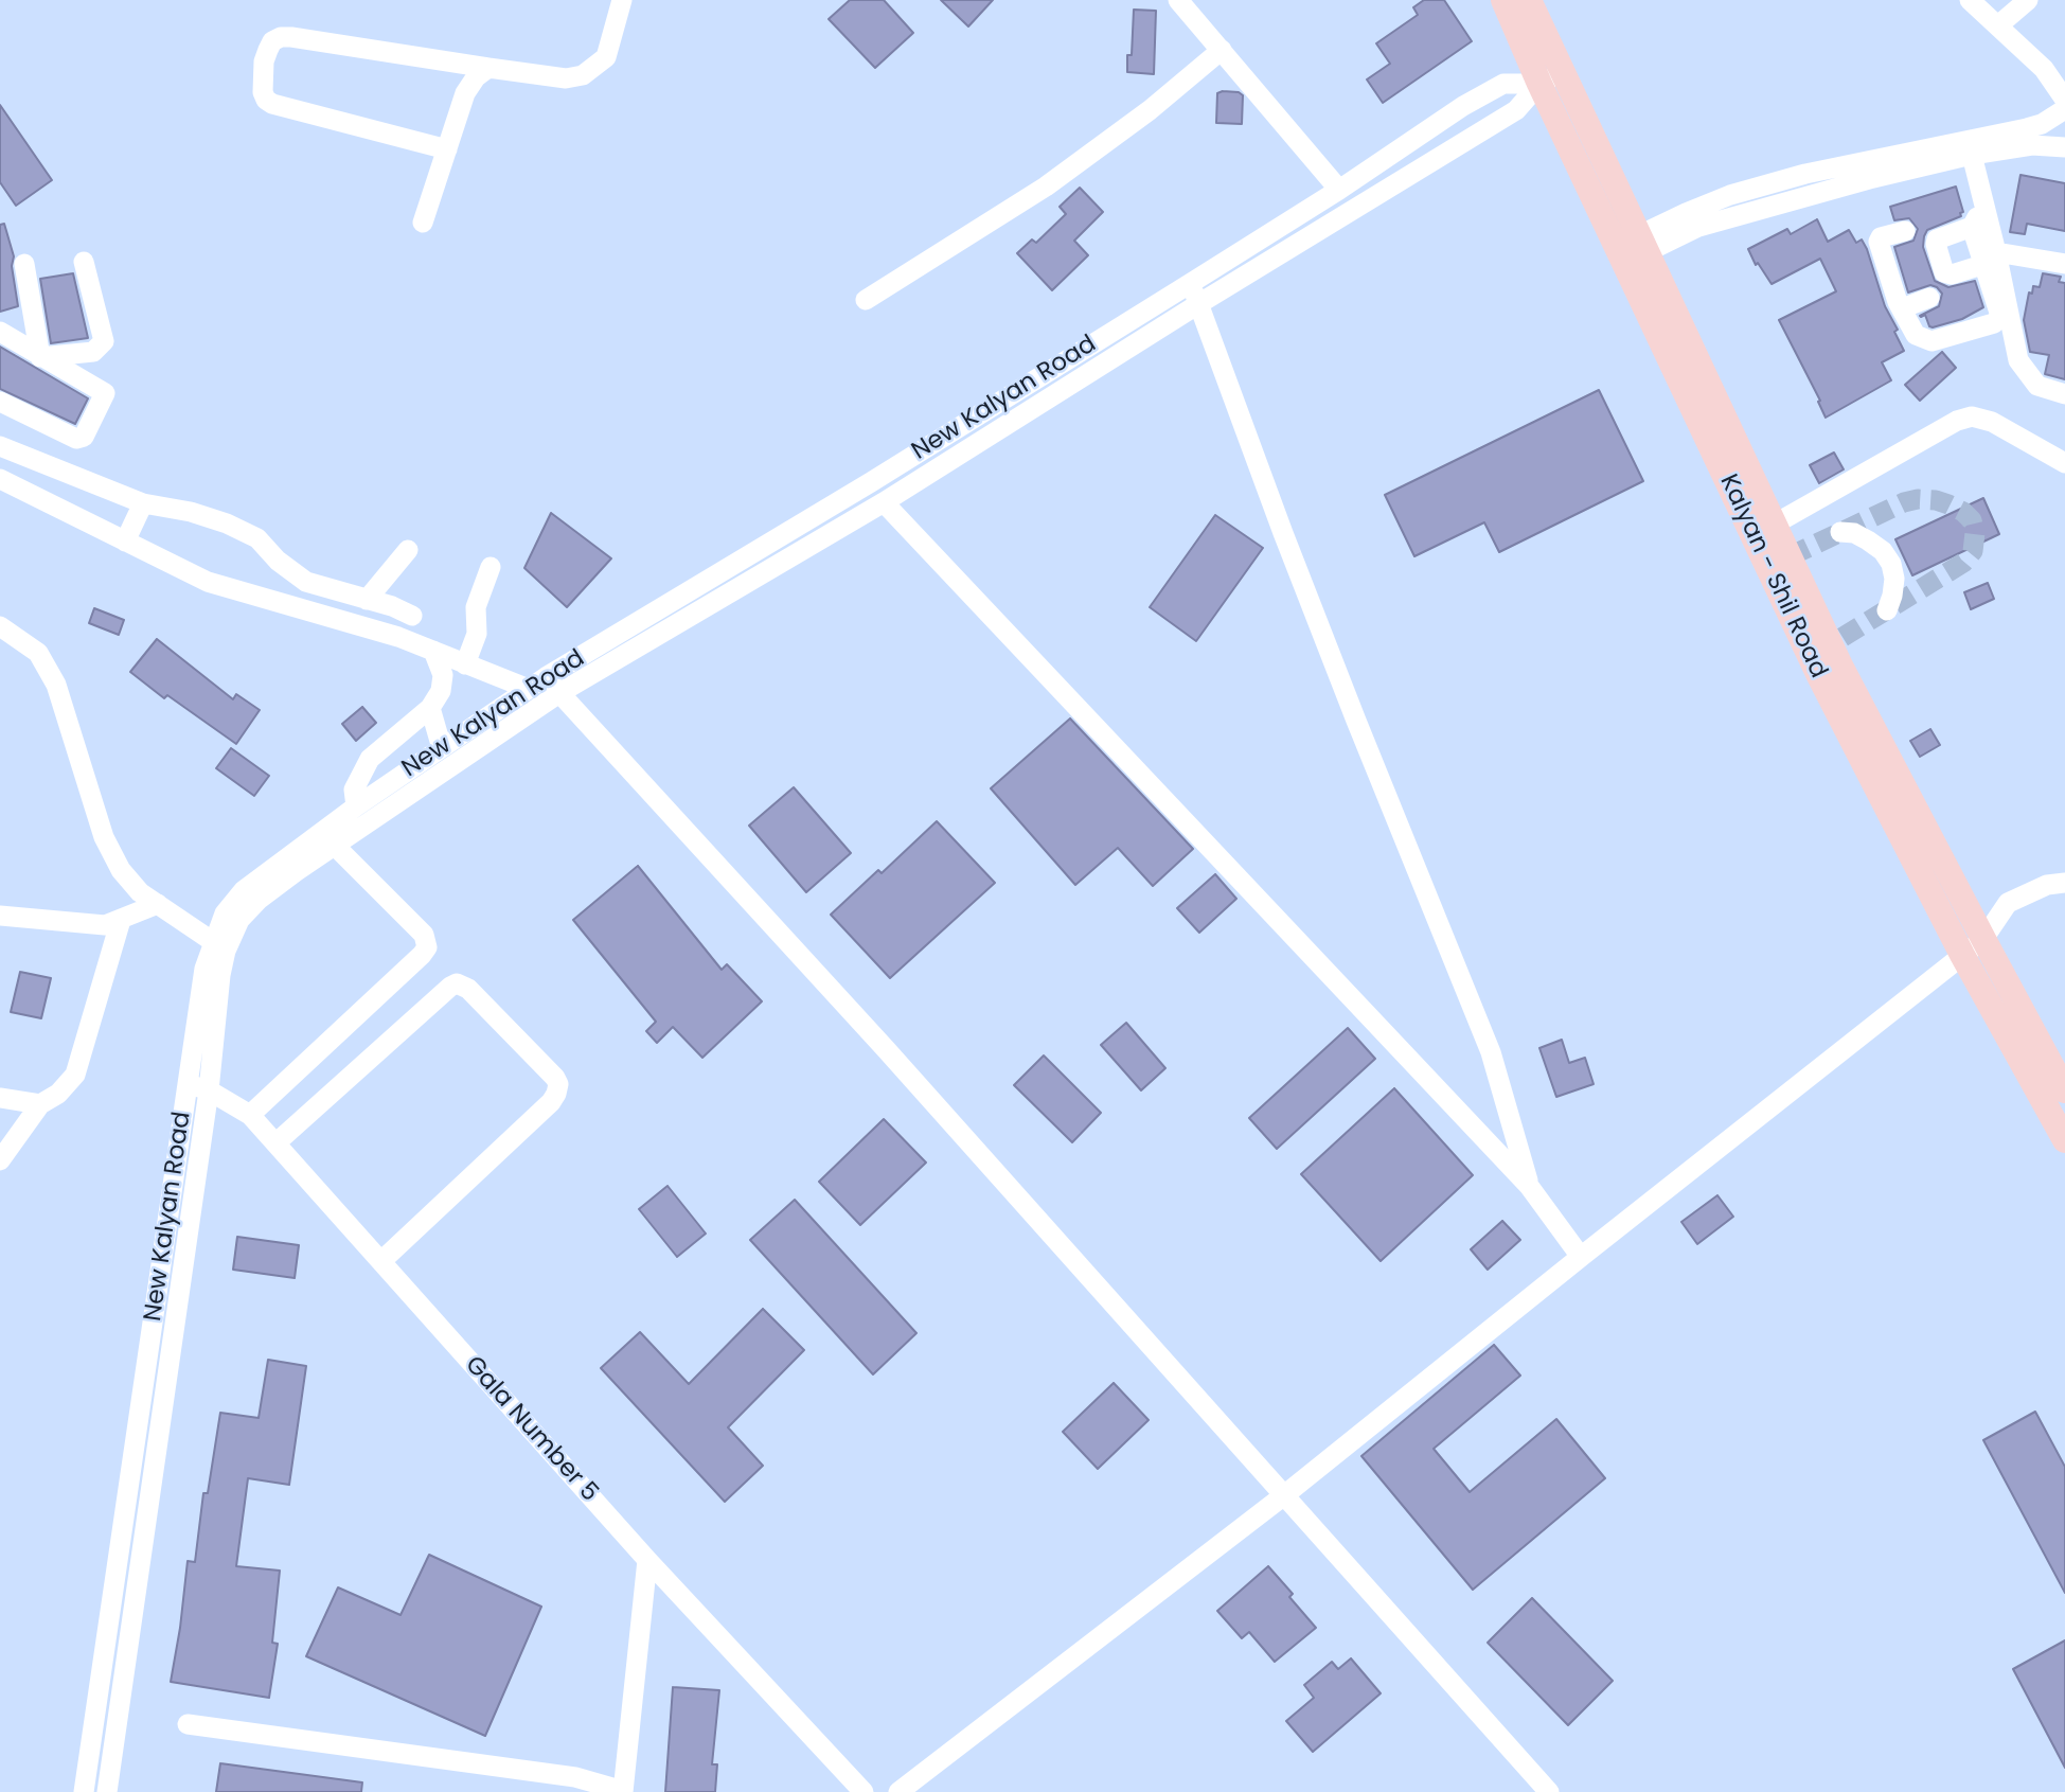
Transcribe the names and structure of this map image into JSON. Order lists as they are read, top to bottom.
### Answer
{
  "streets": {
    "main road": ["Kalyan - Shil Road"],
    "street": ["New Kalyan Road", "Gala Number 5"]
  },
  "crossings": [
    ["New Kalyan Road", "Kalyan - Shil Road"],
    ["New Kalyan Road", "Gala Number 5"]
  ]
}
